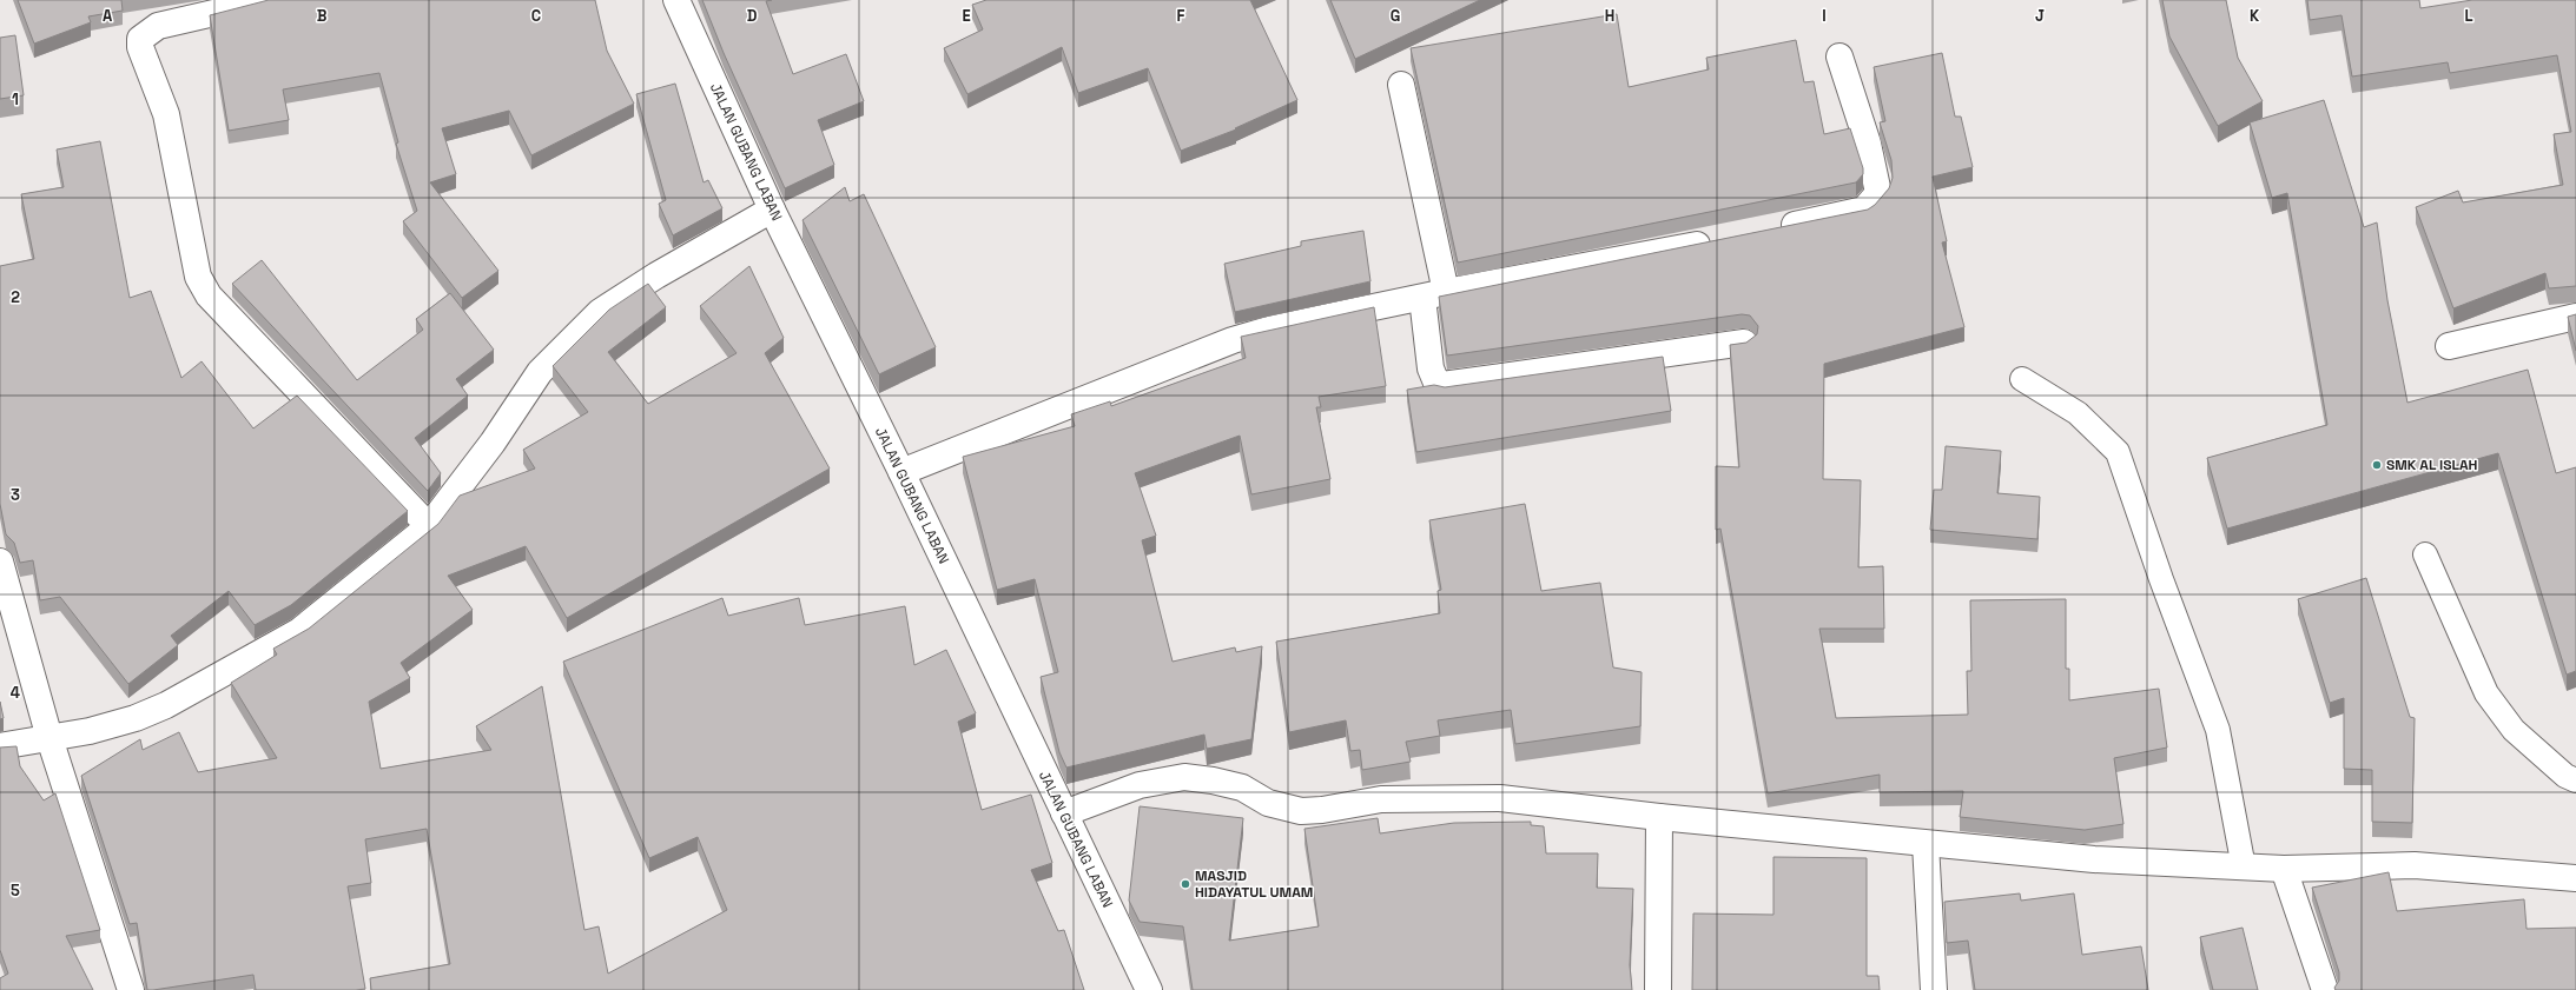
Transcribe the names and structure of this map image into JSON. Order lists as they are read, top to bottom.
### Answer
{
  "streets": {
    "street": ["JALAN GUBANG LABAN"]
  },
  "places": ["SMK AL ISLAH", "MASJID HIDAYATUL UMAM"],
  "grid": {
    "columns": [
      "A",
      "B",
      "C",
      "D",
      "E",
      "F",
      "G",
      "H",
      "I",
      "J",
      "K",
      "L"
    ],
    "rows": [
      "1",
      "2",
      "3",
      "4",
      "5"
    ]
  }
}
